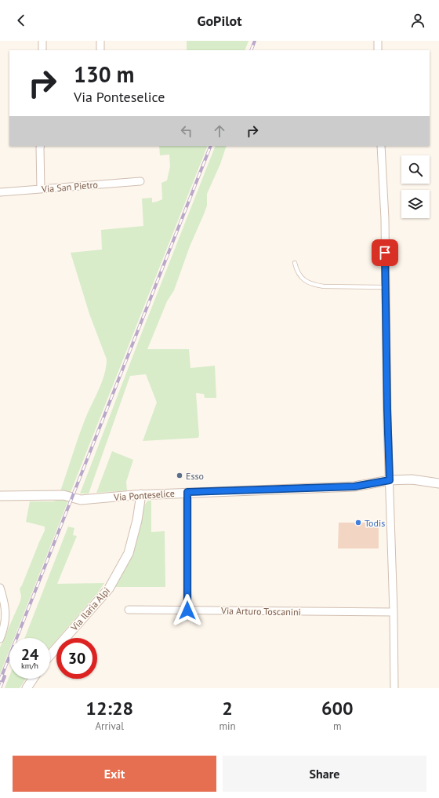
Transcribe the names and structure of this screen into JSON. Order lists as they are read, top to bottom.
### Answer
{
  "streets": {
    "street": [
      "Via San Pietro",
      "Via Ponteselice",
      "Via Ilaria Alpi",
      "Via Arturo Toscanini"
    ]
  },
  "crossings": [
    ["Via Ponteselice", "Via Ilaria Alpi"]
  ],
  "places": ["Esso", "Todis"],
  "page": {
    "header": "GoPilot",
    "turn": ["130 m", "Via Ponteselice"],
    "speed": "24 km/h",
    "limit": "30",
    "eta": [
      "12:28",
      "Arrival",
      "2",
      "min",
      "600",
      "m"
    ],
    "buttons": ["Exit", "Share"]
  }
}
